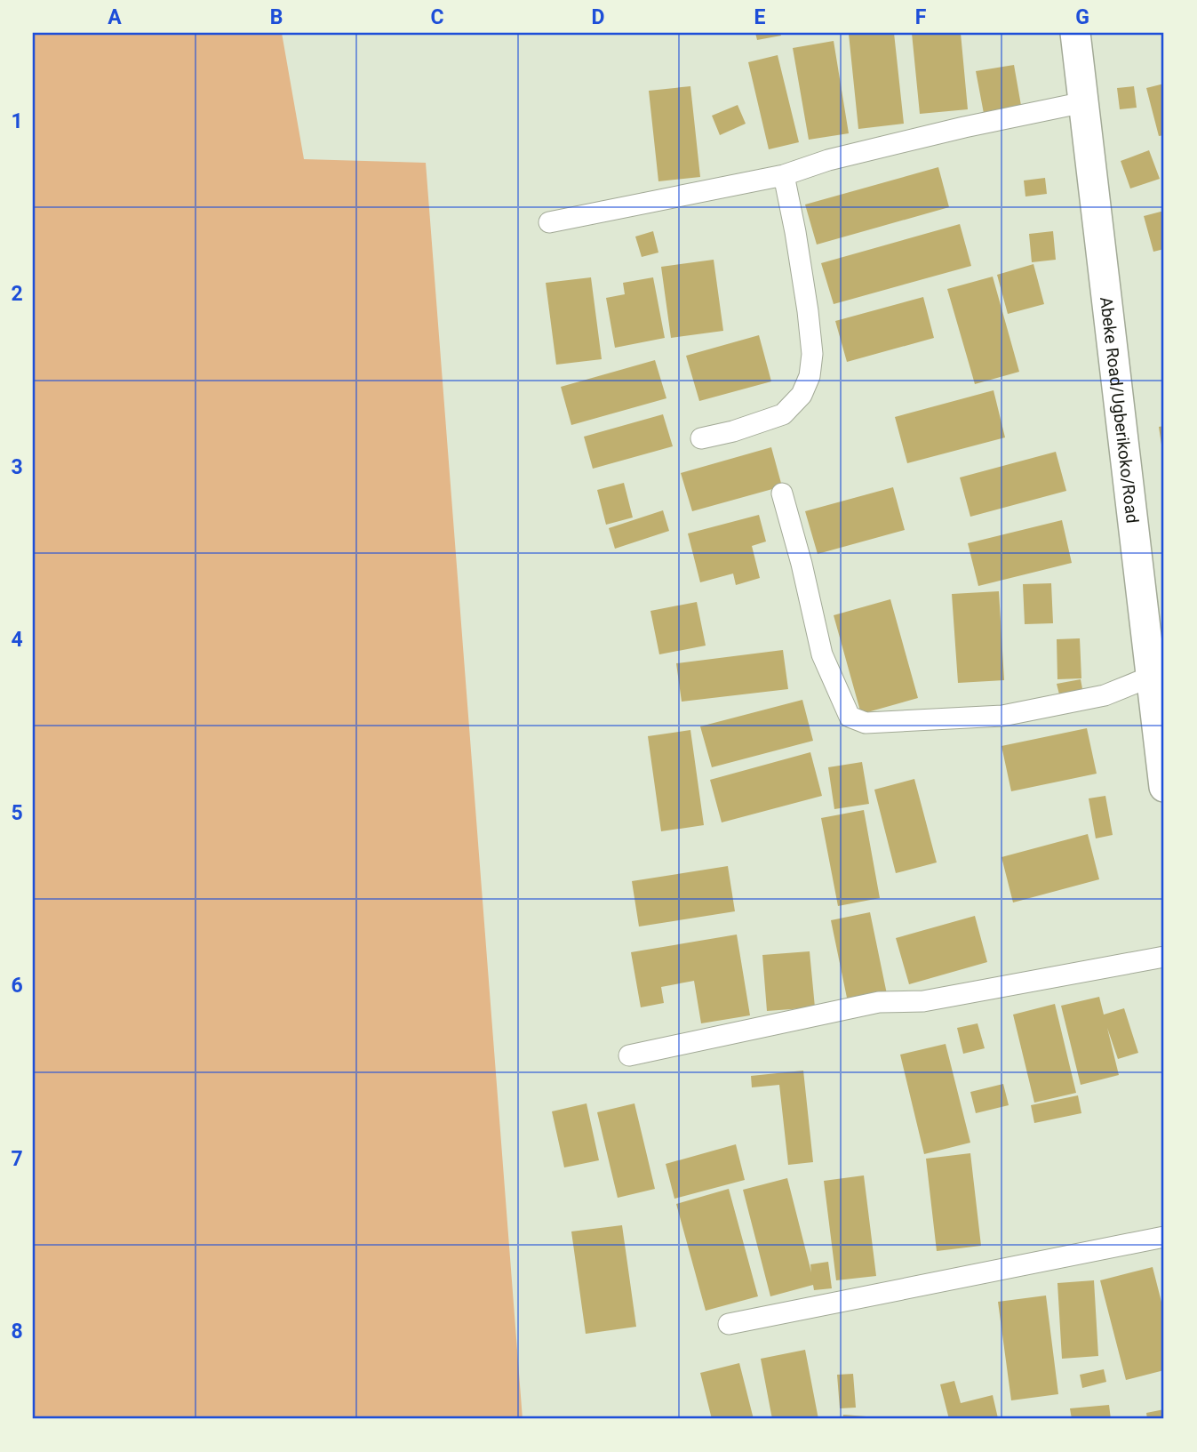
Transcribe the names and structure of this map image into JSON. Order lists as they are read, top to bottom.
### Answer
{
  "streets": {
    "street": ["Abeke Road/Ugberikoko/Road"]
  },
  "grid": {
    "columns": [
      "A",
      "B",
      "C",
      "D",
      "E",
      "F",
      "G"
    ],
    "rows": [
      "1",
      "2",
      "3",
      "4",
      "5",
      "6",
      "7",
      "8"
    ]
  }
}
